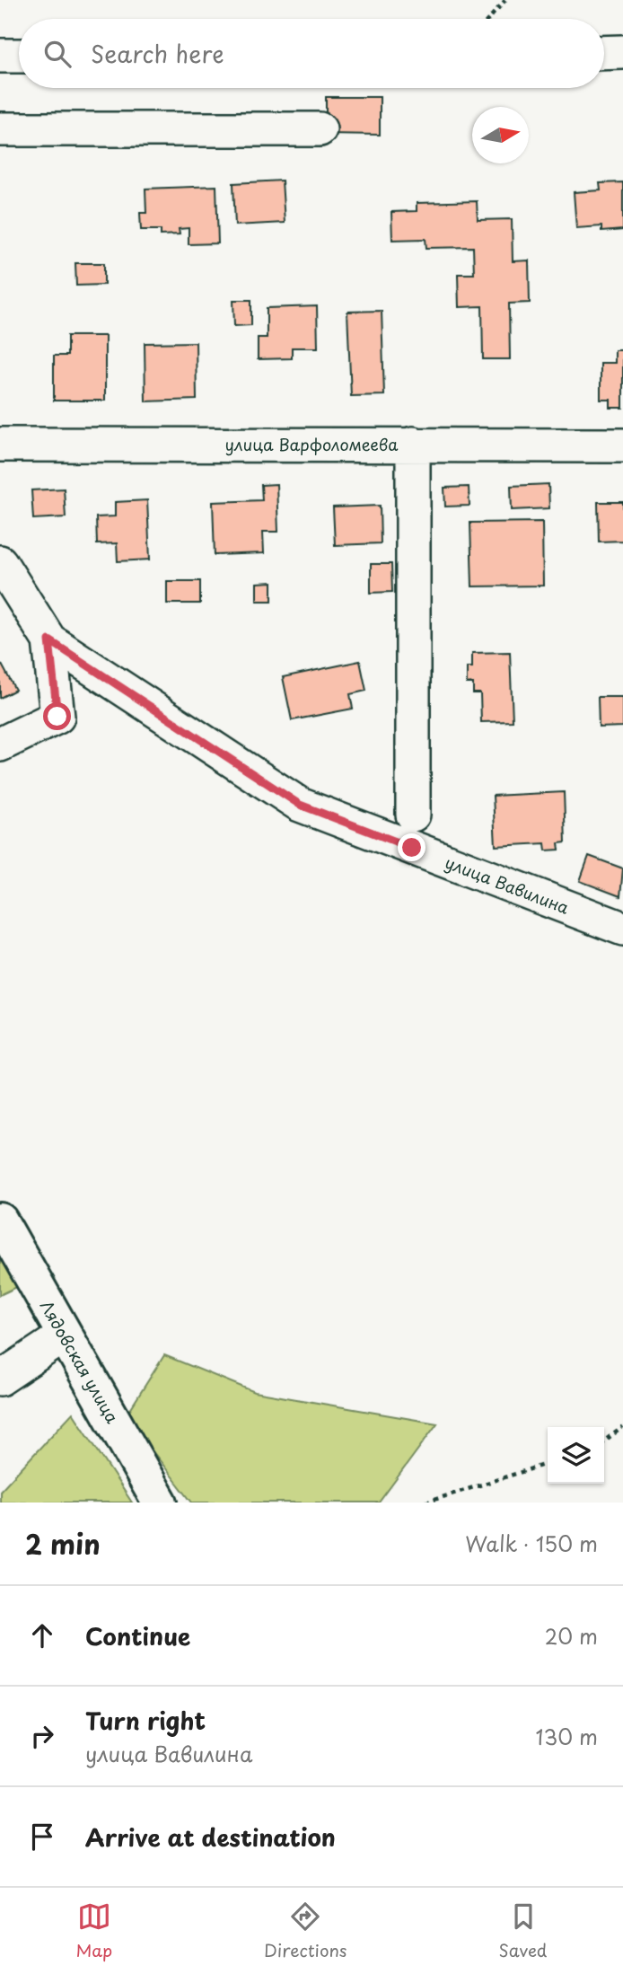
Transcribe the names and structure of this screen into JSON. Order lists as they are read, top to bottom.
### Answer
{
  "streets": {
    "main road": ["Лядовская улица"],
    "street": ["улица Варфоломеева", "улица Вавилина"]
  },
  "north": "right",
  "page": {
    "search": "Search here",
    "heading": ["2 min", "Walk · 150 m"],
    "list": [
      ["Continue", "20 m"],
      ["Turn right", "улица Вавилина", "130 m"],
      "Arrive at destination"
    ],
    "nav": ["Map", "Directions", "Saved"]
  }
}
